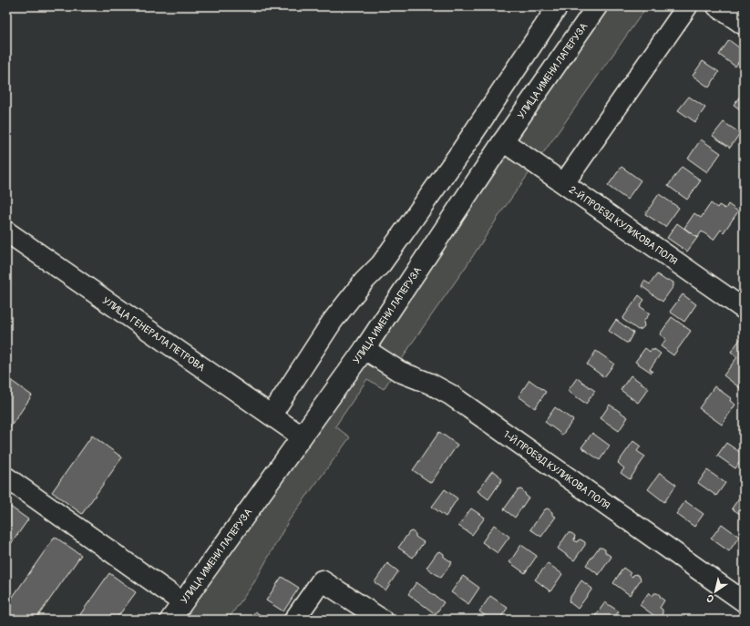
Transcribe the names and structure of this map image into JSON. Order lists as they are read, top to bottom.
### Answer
{
  "streets": {
    "street": [
      "УЛИЦА ИМЕНИ ЛАПЕРУЗА",
      "2-Й ПРОЕЗД КУЛИКОВА ПОЛЯ",
      "УЛИЦА ГЕНЕРАЛА ПЕТРОВА",
      "1-Й ПРОЕЗД КУЛИКОВА ПОЛЯ"
    ]
  },
  "crossings": [
    ["УЛИЦА ИМЕНИ ЛАПЕРУЗА", "2-Й ПРОЕЗД КУЛИКОВА ПОЛЯ"],
    ["УЛИЦА ИМЕНИ ЛАПЕРУЗА", "УЛИЦА ГЕНЕРАЛА ПЕТРОВА"],
    ["УЛИЦА ИМЕНИ ЛАПЕРУЗА", "1-Й ПРОЕЗД КУЛИКОВА ПОЛЯ"]
  ],
  "north": "bottom left"
}
